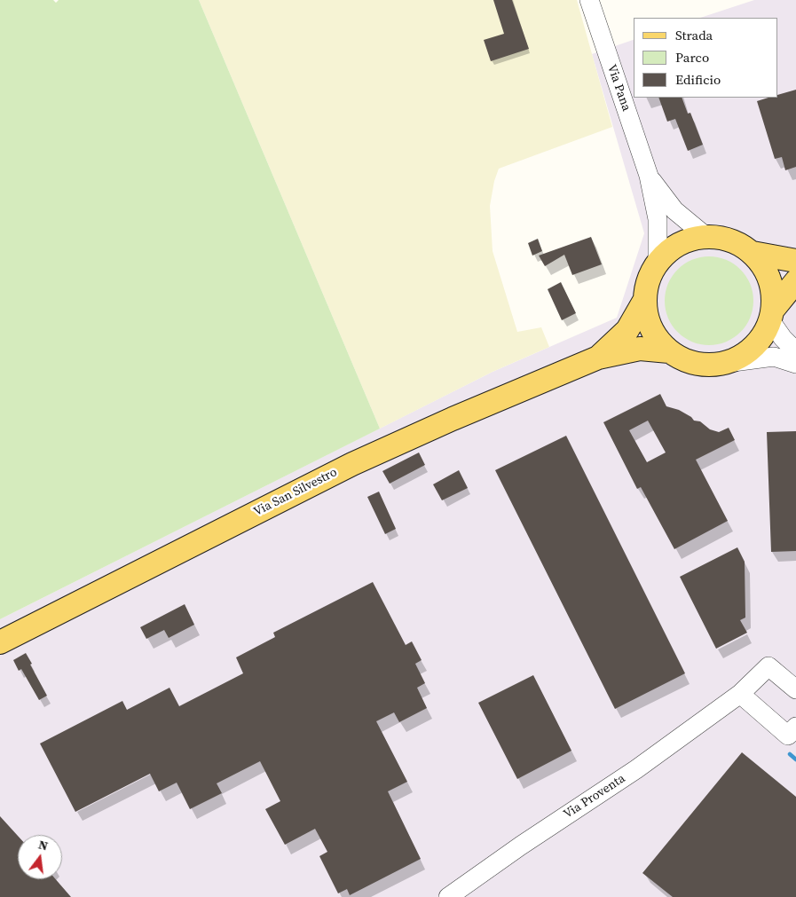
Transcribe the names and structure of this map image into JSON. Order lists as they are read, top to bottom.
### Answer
{
  "streets": {
    "main road": ["Via San Silvestro"],
    "street": ["Via Pana", "Via Proventa"]
  },
  "crossings": [
    ["Via Pana", "Via San Silvestro"]
  ],
  "legend": ["Strada", "Parco", "Edificio"],
  "north": "top"
}
